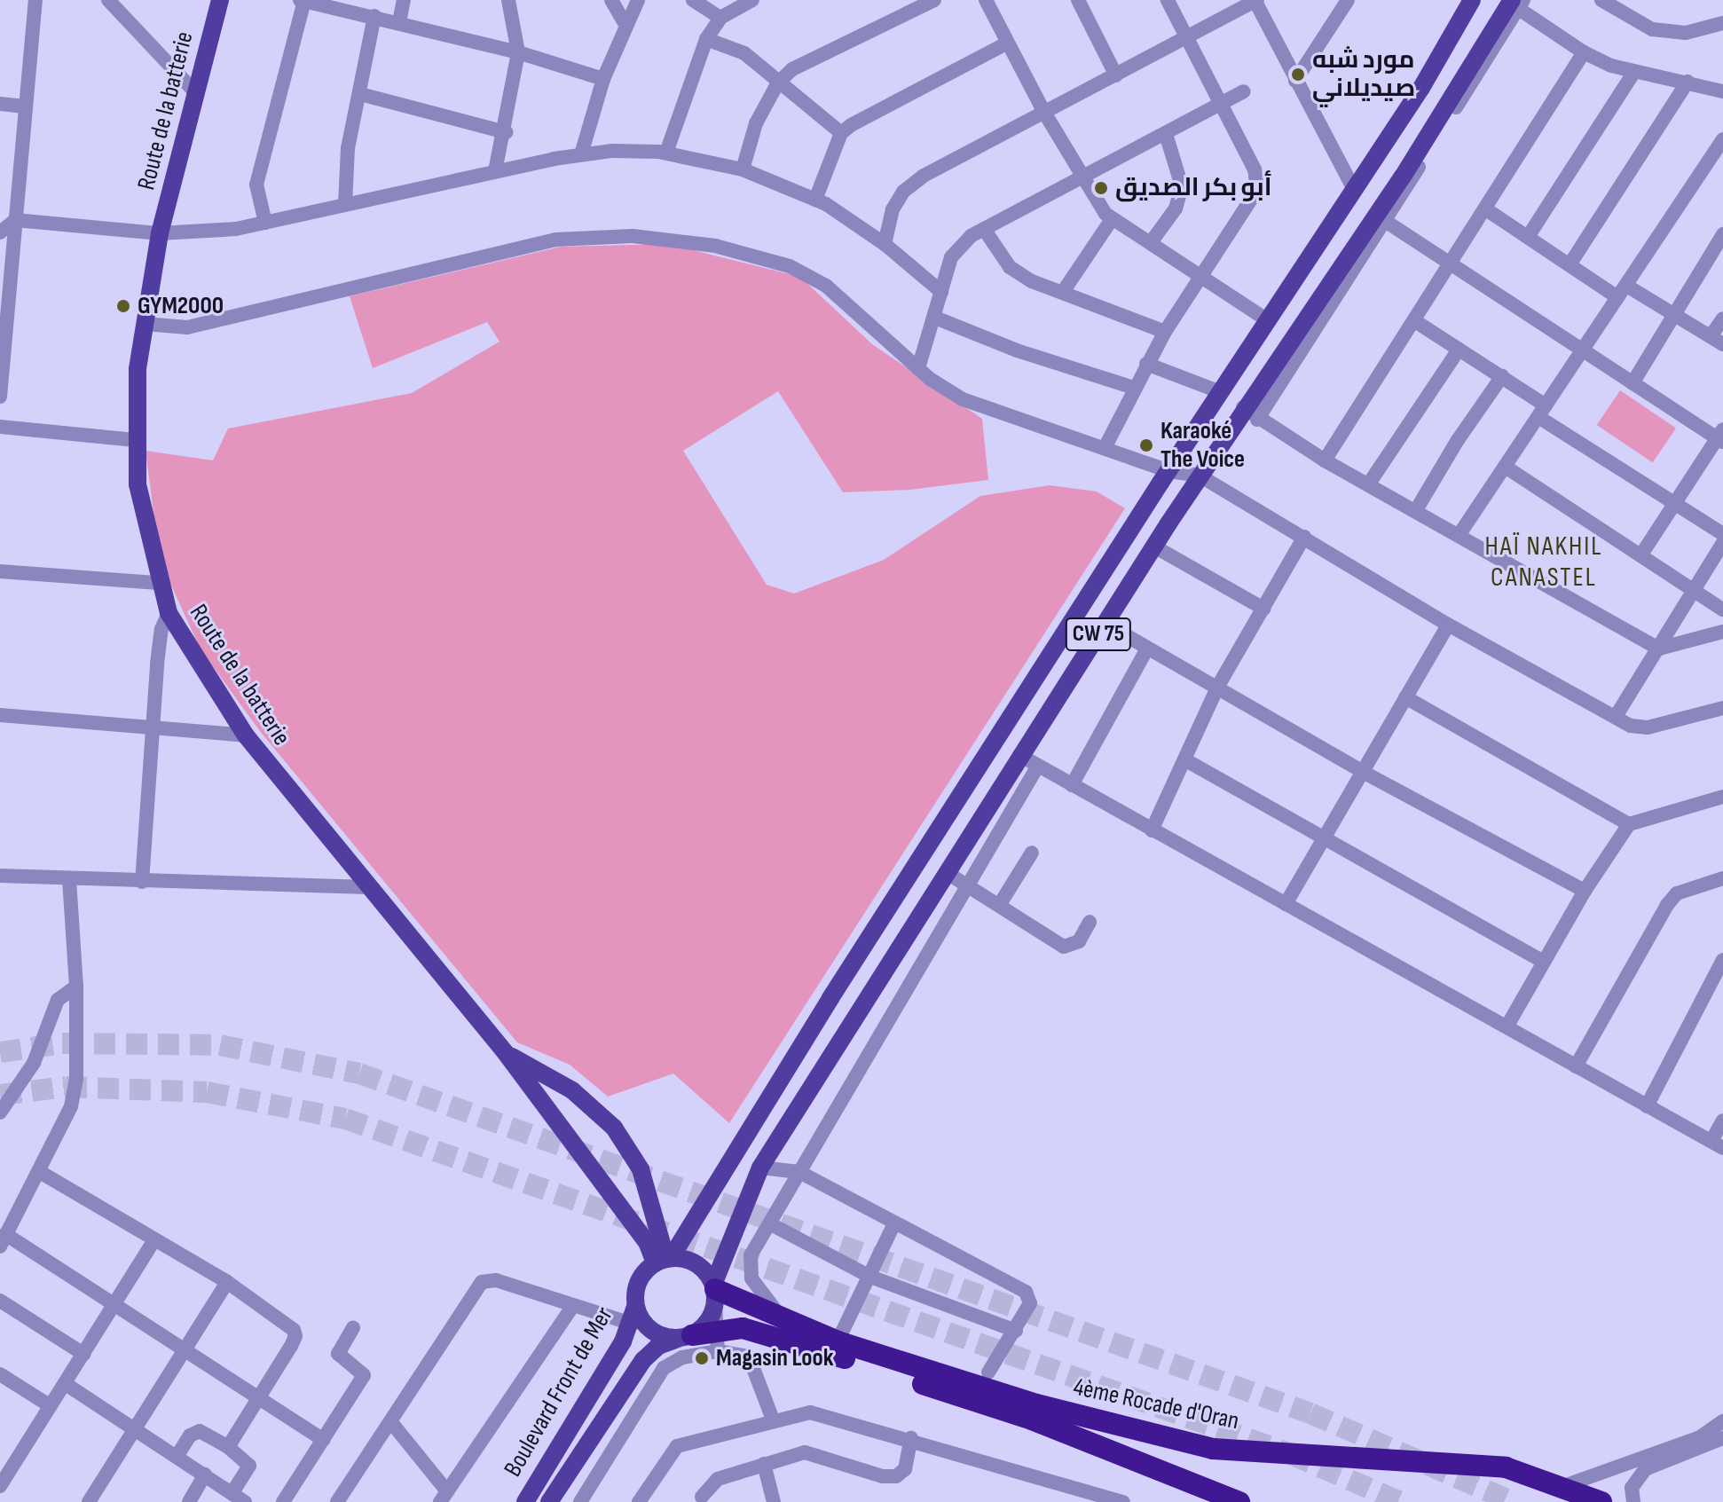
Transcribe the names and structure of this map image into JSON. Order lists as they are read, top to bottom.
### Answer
{
  "streets": {
    "highway": ["4ème Rocade d'Oran"],
    "main road": ["Route de la batterie", "CW 75", "Boulevard Front de Mer"]
  },
  "crossings": [
    ["Route de la batterie", "CW 75"],
    ["Route de la batterie", "Boulevard Front de Mer"],
    ["Route de la batterie", "4ème Rocade d'Oran"],
    ["CW 75", "Boulevard Front de Mer"],
    ["CW 75", "4ème Rocade d'Oran"],
    ["Boulevard Front de Mer", "4ème Rocade d'Oran"]
  ],
  "districts": ["HAÏ NAKHIL CANASTEL"],
  "places": [
    "مورد شبه صيديلاني",
    "أبو بكر الصديق",
    "GYM2000",
    "Karaoké The Voice",
    "Magasin Look"
  ]
}
